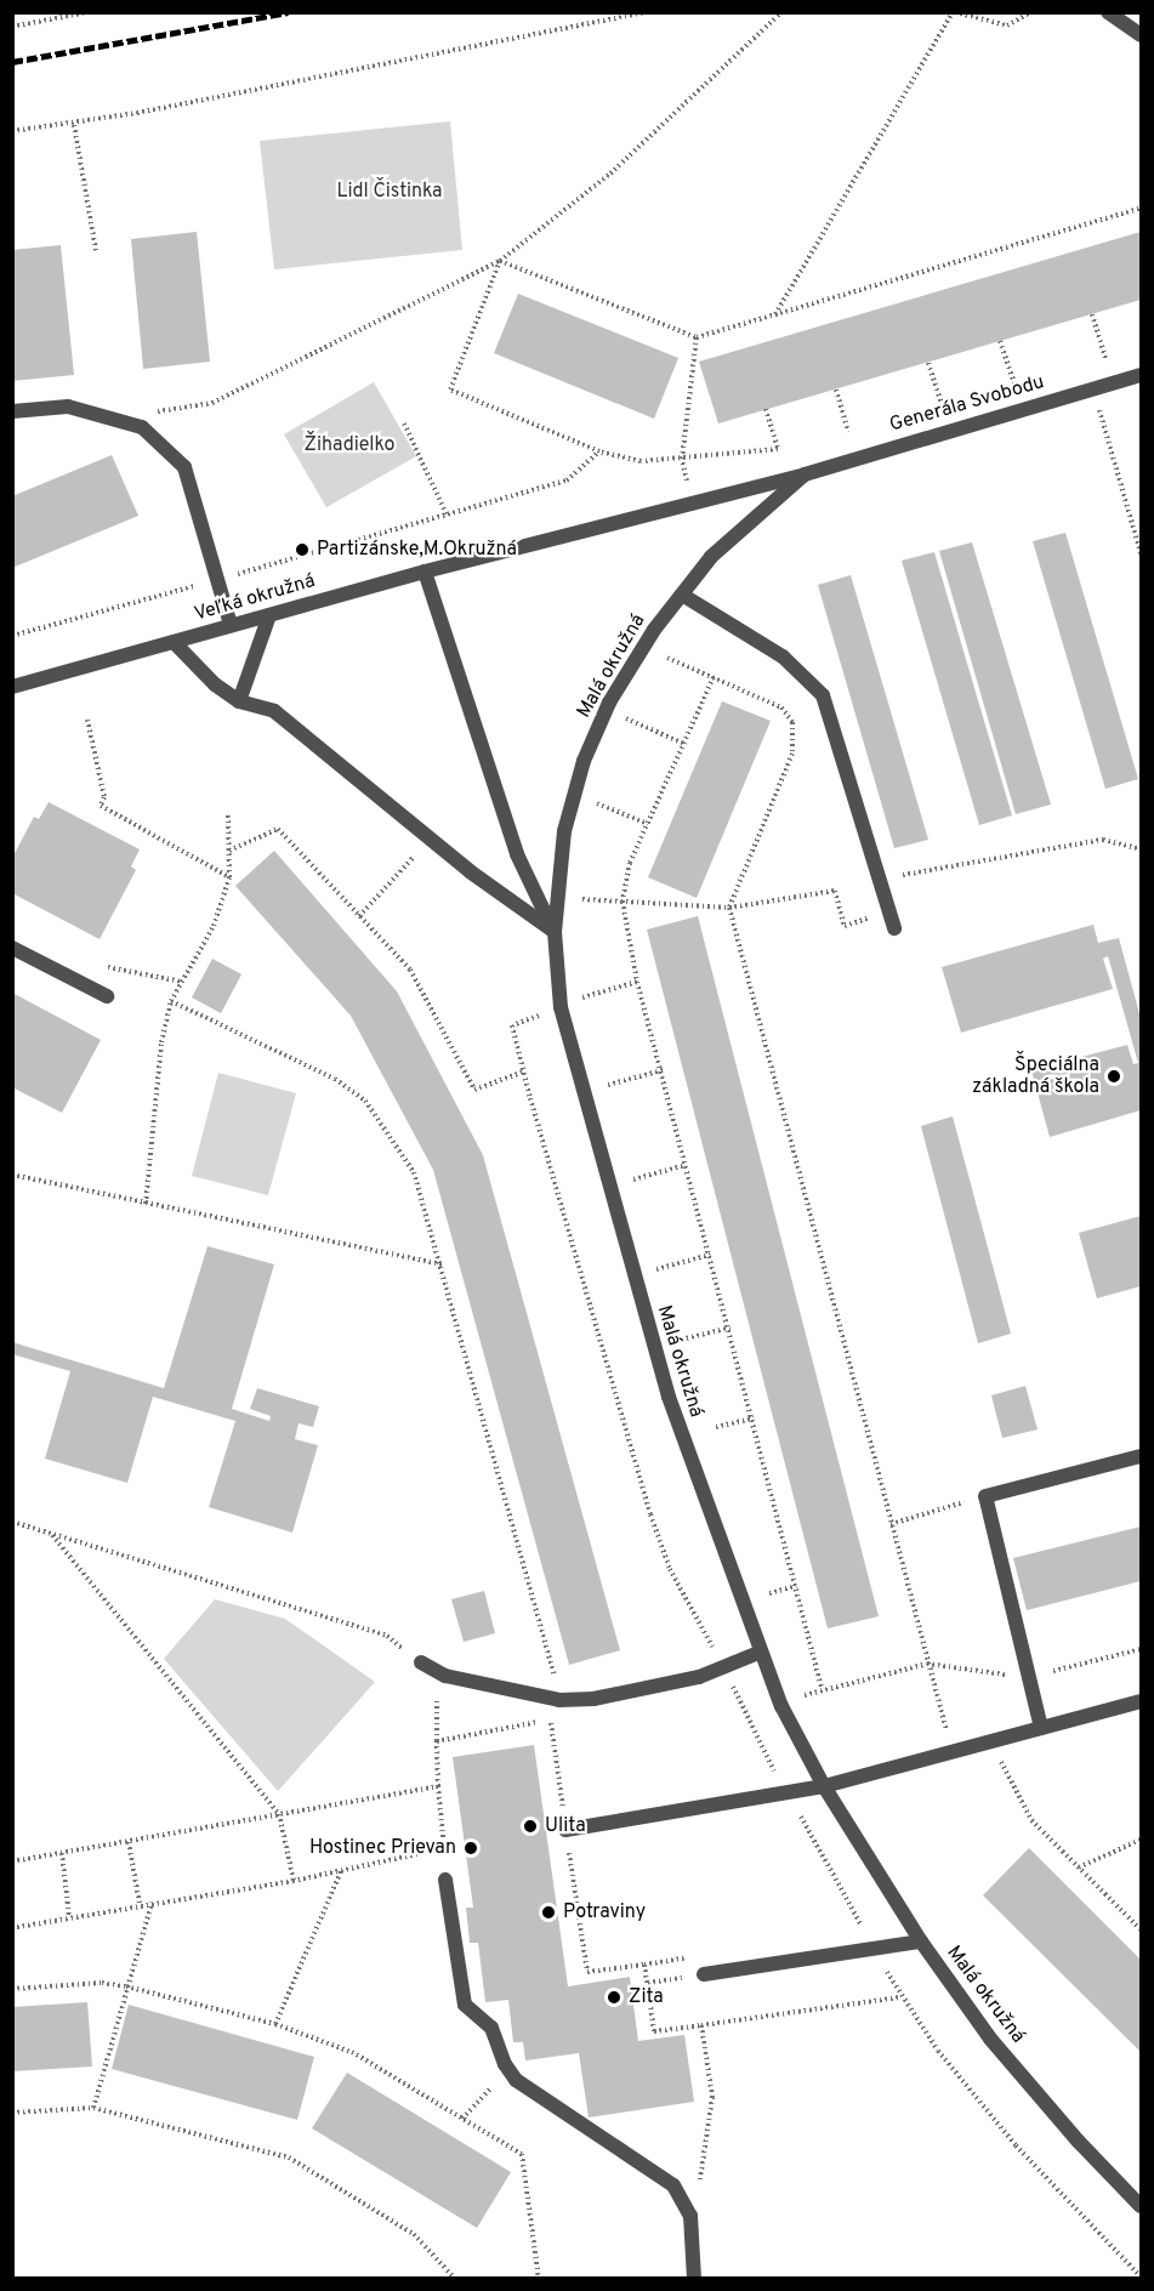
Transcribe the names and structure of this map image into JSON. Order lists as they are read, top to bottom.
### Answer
{
  "streets": {
    "street": ["Generála Svobodu", "Veľká okružná", "Malá okružná"]
  },
  "crossings": [
    ["Generála Svobodu", "Veľká okružná"],
    ["Generála Svobodu", "Malá okružná"],
    ["Veľká okružná", "Malá okružná"]
  ],
  "parks": ["Lidl Čistinka", "Žihadielko"],
  "places": [
    "Partizánske,M.Okružná",
    "Špeciálna základná škola",
    "Ulita",
    "Hostinec Prievan",
    "Potraviny",
    "Zita"
  ]
}
